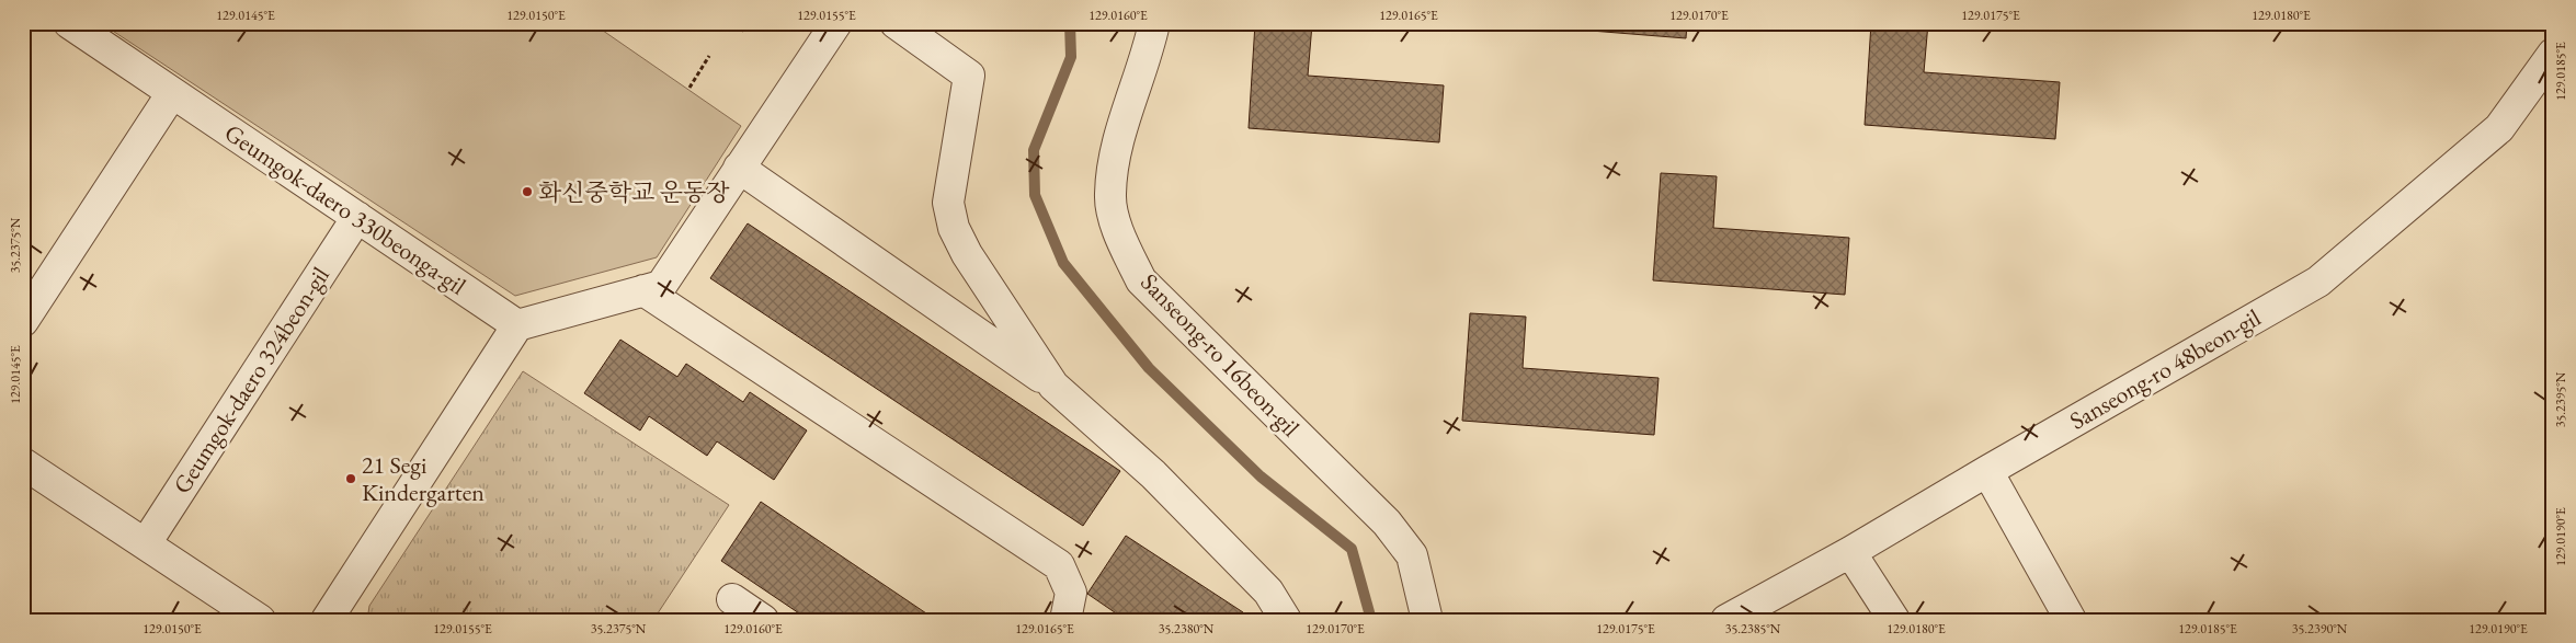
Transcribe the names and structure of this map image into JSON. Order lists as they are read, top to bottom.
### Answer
{
  "streets": {
    "street": [
      "Geumgok-daero 330beonga-gil",
      "Sanseong-ro 16beon-gil",
      "Sanseong-ro 48beon-gil",
      "Geumgok-daero 324beon-gil"
    ]
  },
  "crossings": [
    ["Geumgok-daero 330beonga-gil", "Geumgok-daero 324beon-gil"]
  ],
  "places": ["화신중학교 운동장", "21 Segi Kindergarten"],
  "coordinates": [
    "129.0145°E",
    "129.0150°E",
    "129.0155°E",
    "129.0160°E",
    "129.0165°E",
    "129.0170°E",
    "129.0175°E",
    "129.0180°E",
    "129.0185°E",
    "35.2375°N",
    "35.2395°N",
    "129.0190°E",
    "35.2380°N",
    "35.2385°N",
    "35.2390°N"
  ]
}
